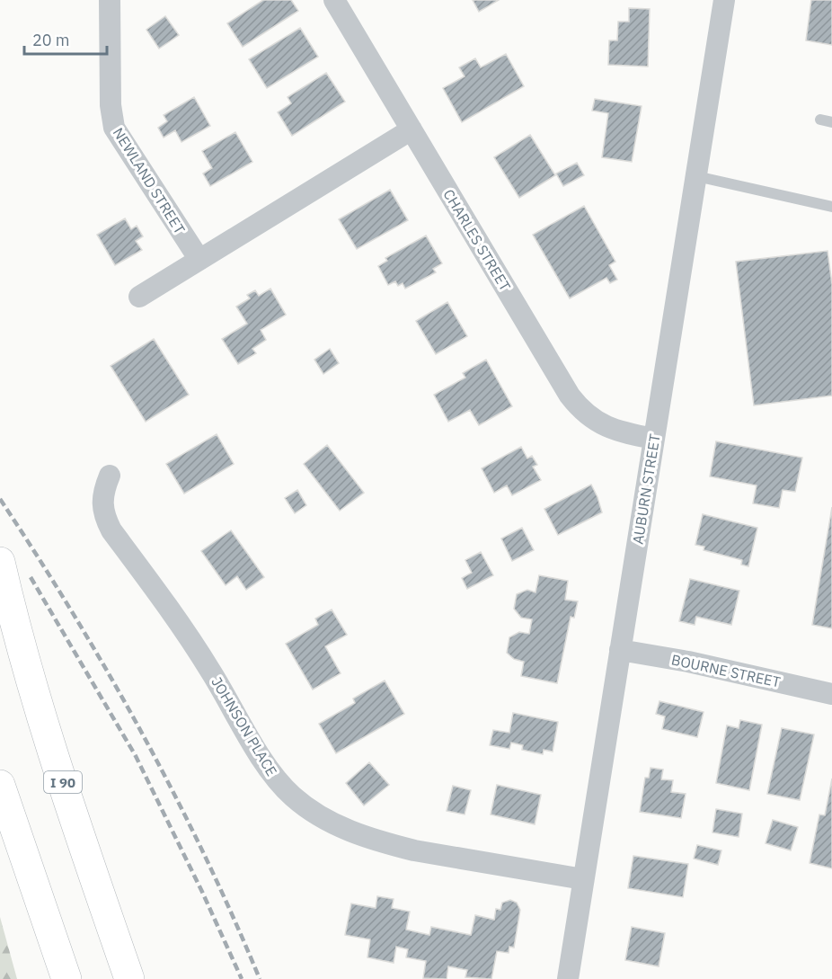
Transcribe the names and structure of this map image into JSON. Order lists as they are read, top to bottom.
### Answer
{
  "streets": {
    "highway": ["I 90"],
    "street": [
      "NEWLAND STREET",
      "CHARLES STREET",
      "AUBURN STREET",
      "BOURNE STREET",
      "JOHNSON PLACE"
    ]
  },
  "crossings": [
    ["CHARLES STREET", "AUBURN STREET"],
    ["AUBURN STREET", "BOURNE STREET"],
    ["AUBURN STREET", "JOHNSON PLACE"]
  ],
  "scale_bar": "20 m"
}
